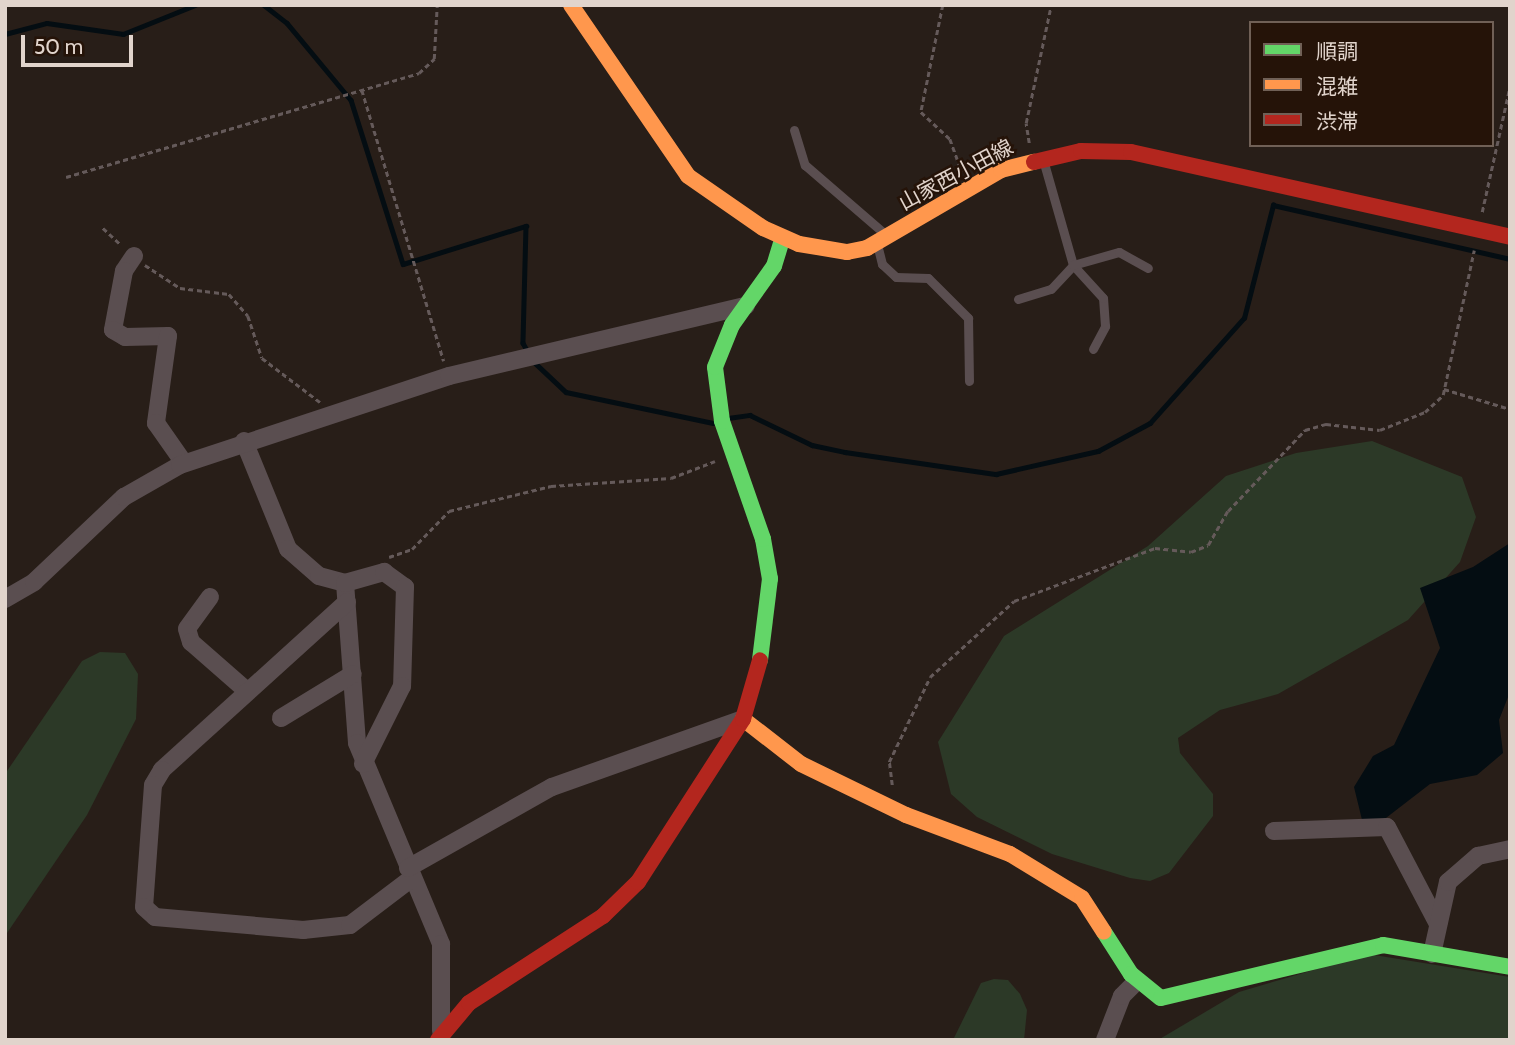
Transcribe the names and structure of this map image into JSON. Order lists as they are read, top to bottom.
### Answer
{
  "streets": {
    "street": ["山家西小田線"]
  },
  "legend": ["順調", "混雑", "渋滞"],
  "scale_bar": "50 m"
}
